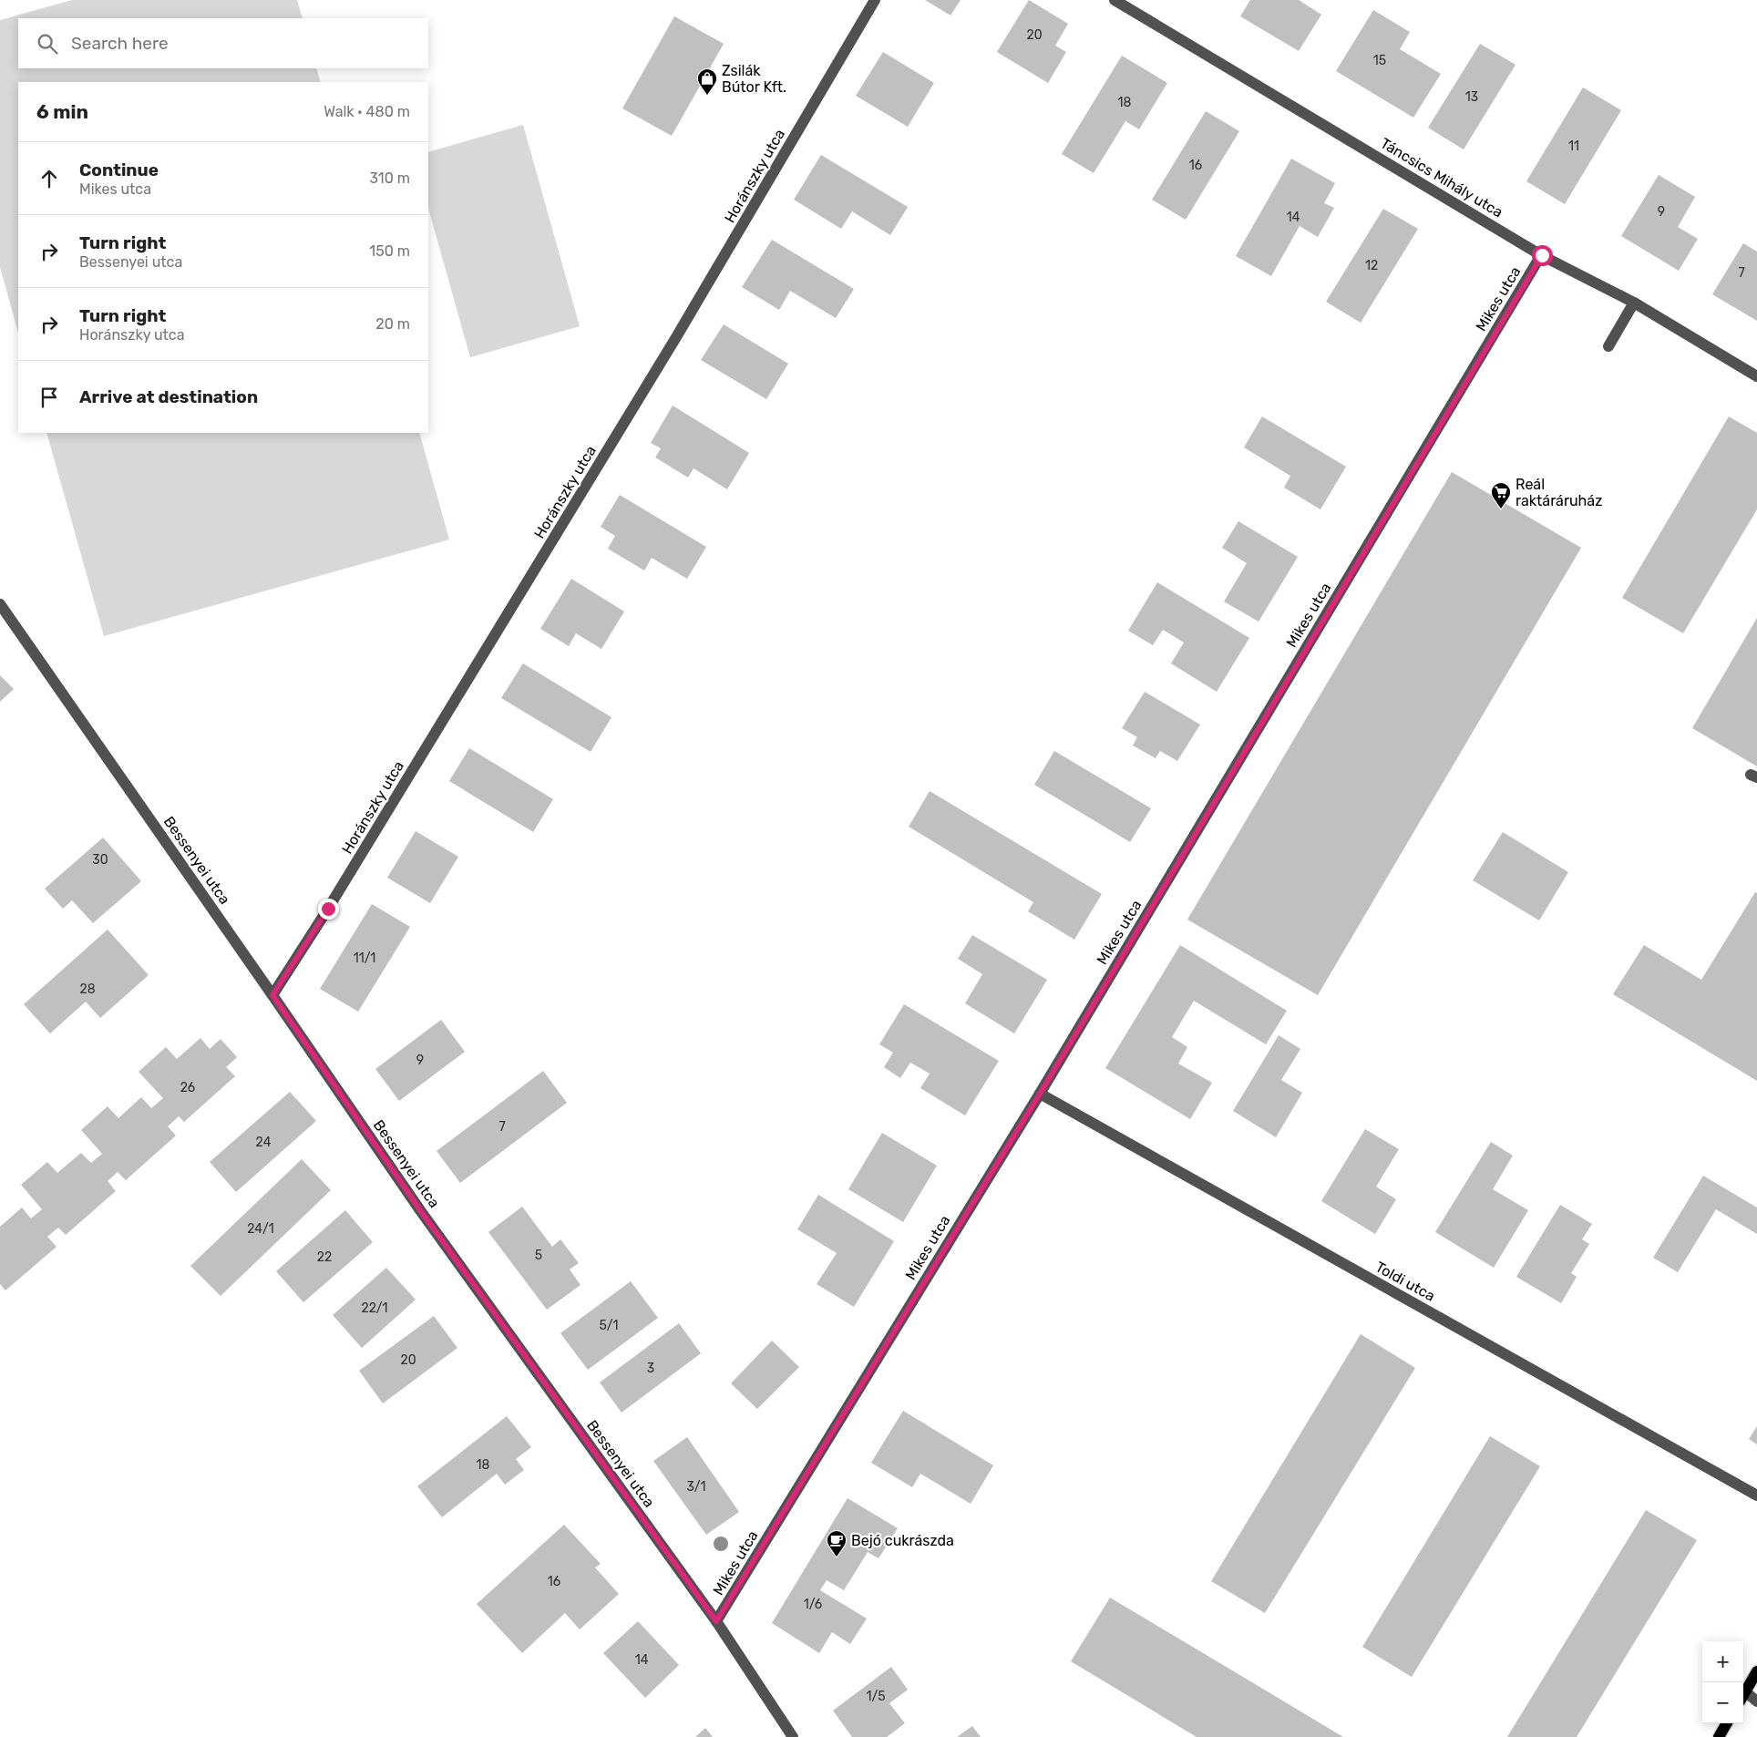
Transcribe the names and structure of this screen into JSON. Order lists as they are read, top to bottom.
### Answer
{
  "streets": {
    "street": [
      "Horánszky utca",
      "Táncsics Mihály utca",
      "Mikes utca",
      "Bessenyei utca",
      "Toldi utca"
    ]
  },
  "crossings": [
    ["Horánszky utca", "Bessenyei utca"],
    ["Táncsics Mihály utca", "Mikes utca"],
    ["Mikes utca", "Bessenyei utca"],
    ["Mikes utca", "Toldi utca"]
  ],
  "places": {
    "shop": ["Zsilák Bútor Kft."],
    "supermarket": ["Reál raktáráruház"],
    "cafe": ["Bejó cukrászda"]
  },
  "house_numbers": [
    "20",
    "15",
    "13",
    "18",
    "11",
    "16",
    "9",
    "14",
    "12",
    "7",
    "30",
    "11/1",
    "28",
    "9",
    "26",
    "7",
    "24",
    "24/1",
    "5",
    "22",
    "22/1",
    "5/1",
    "20",
    "3",
    "18",
    "3/1",
    "16",
    "1/6",
    "14",
    "1/5"
  ],
  "page": {
    "search": "Search here",
    "heading": ["6 min", "Walk · 480 m"],
    "list": [
      ["Continue", "Mikes utca", "310 m"],
      ["Turn right", "Bessenyei utca", "150 m"],
      ["Turn right", "Horánszky utca", "20 m"],
      "Arrive at destination"
    ],
    "map_buttons": ["+", "−"]
  }
}
